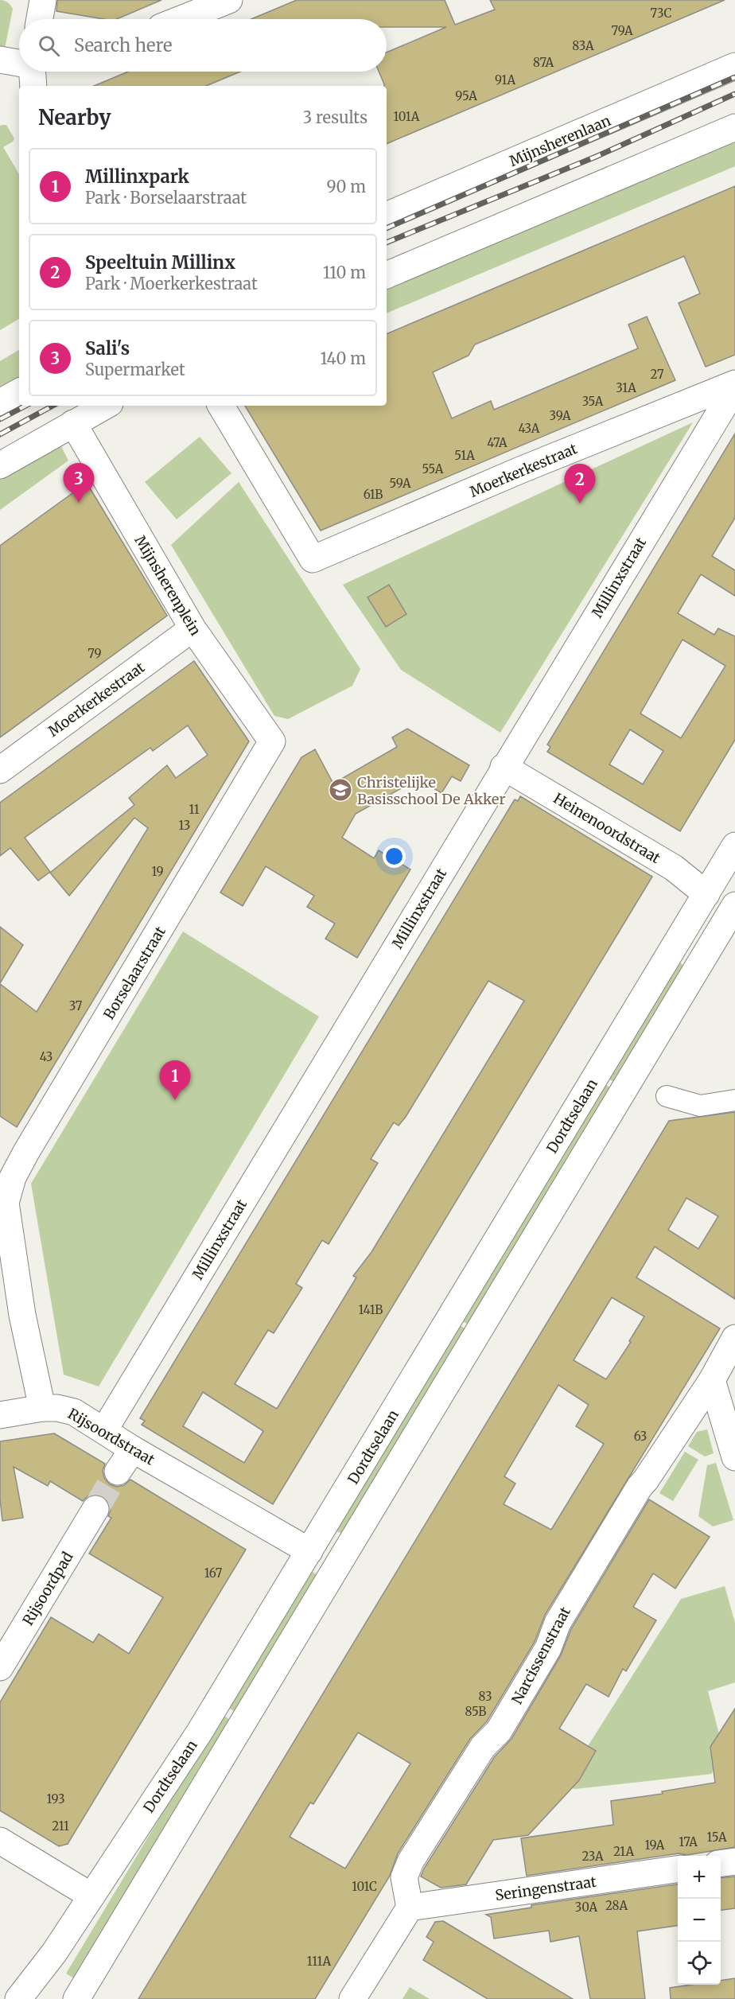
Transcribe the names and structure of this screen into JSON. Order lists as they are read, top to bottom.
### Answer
{
  "streets": {
    "street": [
      "Mijnsherenlaan",
      "Moerkerkestraat",
      "Millinxstraat",
      "Mijnsherenplein",
      "Heinenoordstraat",
      "Borselaarstraat",
      "Dordtselaan",
      "Rijsoordstraat",
      "Rijsoordpad",
      "Narcissenstraat",
      "Seringenstraat"
    ]
  },
  "crossings": [
    ["Moerkerkestraat", "Mijnsherenplein"],
    ["Millinxstraat", "Heinenoordstraat"],
    ["Millinxstraat", "Rijsoordstraat"],
    ["Mijnsherenplein", "Borselaarstraat"],
    ["Heinenoordstraat", "Dordtselaan"],
    ["Dordtselaan", "Rijsoordstraat"],
    ["Narcissenstraat", "Seringenstraat"]
  ],
  "places": {
    "school or university": ["Christelijke Basisschool De Akker"]
  },
  "house_numbers": [
    "73C",
    "79A",
    "83A",
    "87A",
    "91A",
    "95A",
    "101A",
    "27",
    "31A",
    "35A",
    "39A",
    "43A",
    "47A",
    "51A",
    "55A",
    "59A",
    "61B",
    "79",
    "11",
    "13",
    "19",
    "37",
    "43",
    "141B",
    "63",
    "167",
    "83",
    "85B",
    "193",
    "211",
    "15A",
    "17A",
    "19A",
    "21A",
    "23A",
    "101C",
    "28A",
    "30A",
    "111A"
  ],
  "page": {
    "search": "Search here",
    "heading": ["Nearby", "3 results"],
    "list": [
      {
        "mark": "1",
        "name": "Millinxpark",
        "note": "Park · Borselaarstraat",
        "value": "90 m"
      },
      {
        "mark": "2",
        "name": "Speeltuin Millinx",
        "note": "Park · Moerkerkestraat",
        "value": "110 m"
      },
      {
        "mark": "3",
        "name": "Sali's",
        "note": "Supermarket",
        "value": "140 m"
      }
    ],
    "pins": ["3", "2", "1"],
    "map_buttons": ["+", "−"]
  }
}
